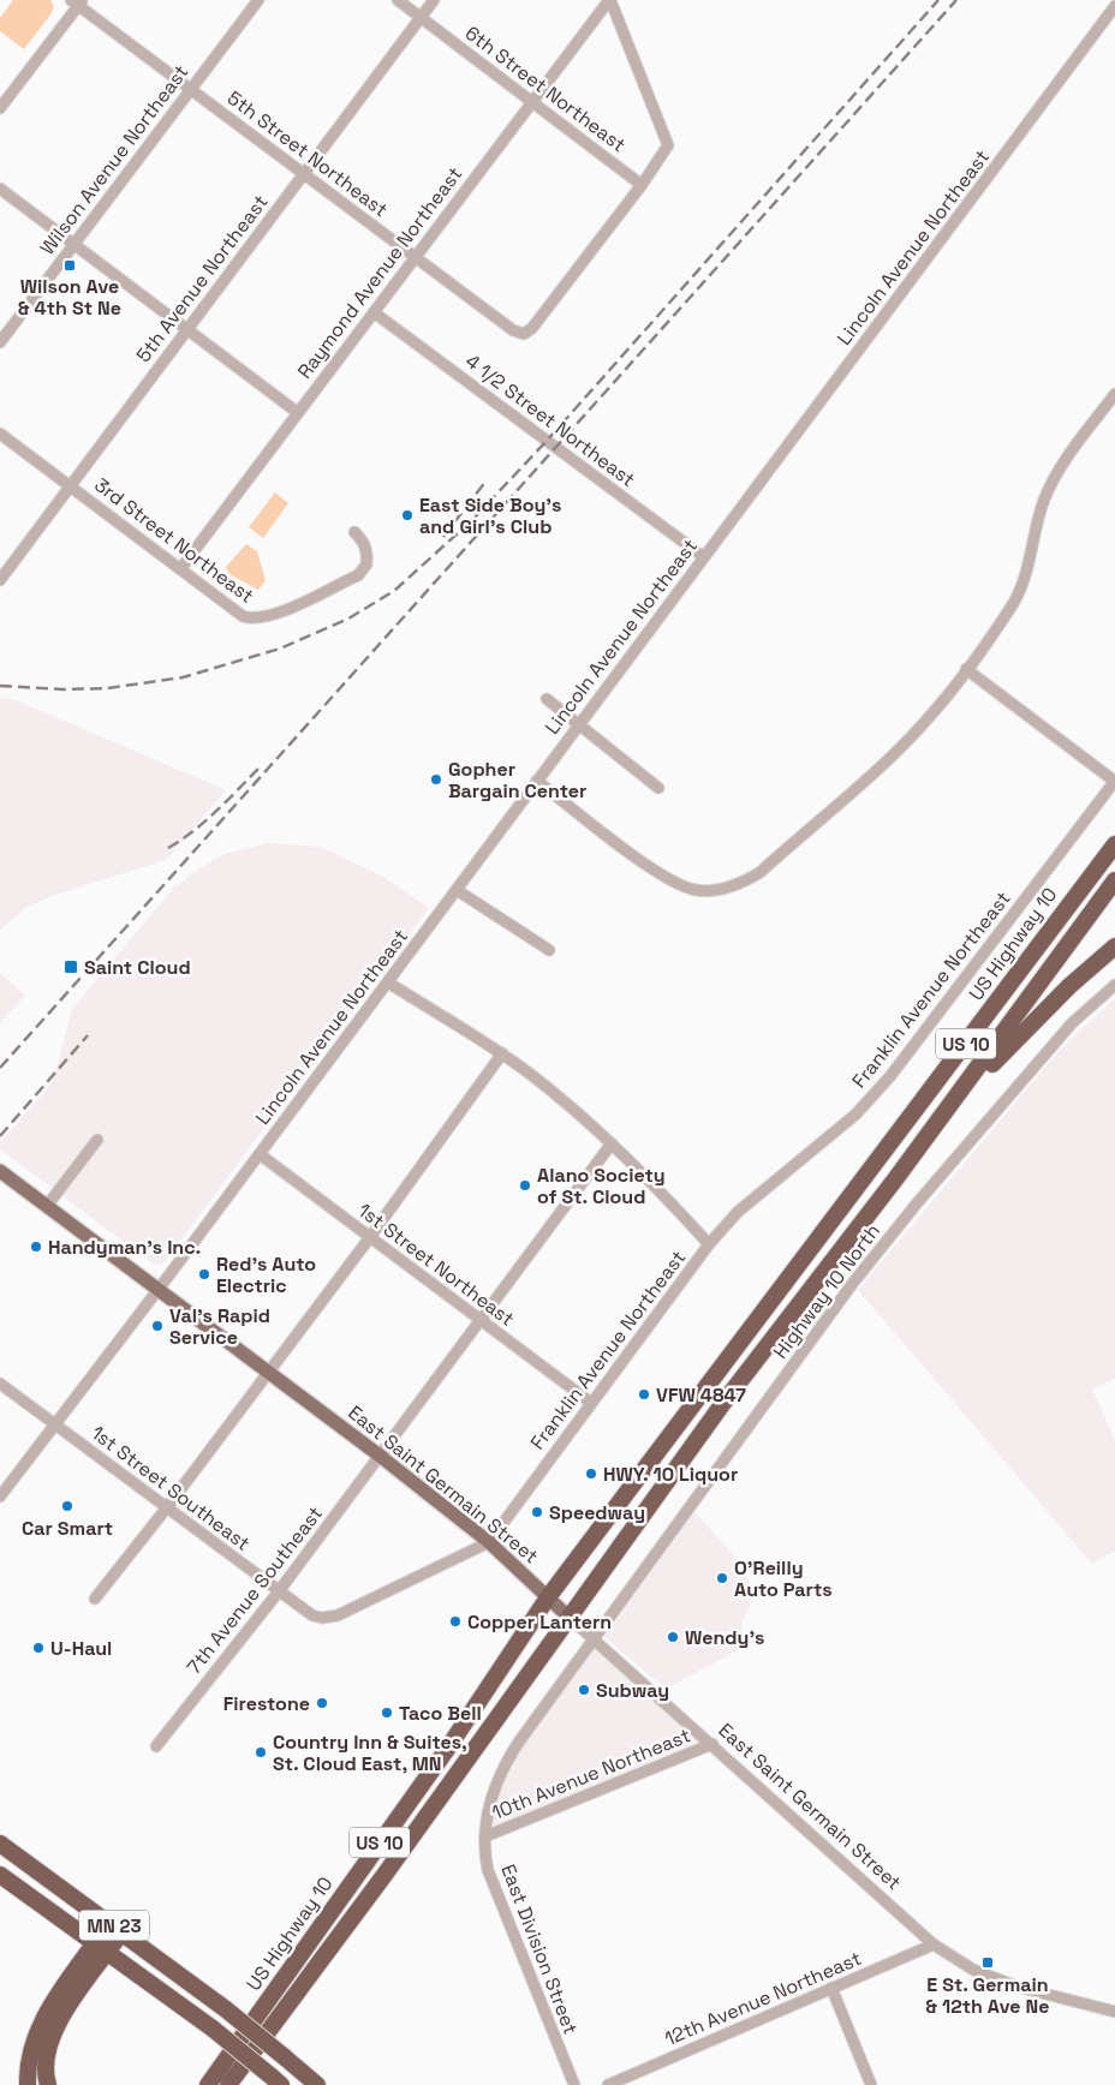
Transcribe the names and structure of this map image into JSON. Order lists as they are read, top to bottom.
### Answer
{
  "streets": {
    "highway": ["US Highway 10", "US 10", "MN 23"],
    "main road": ["East Saint Germain Street"],
    "street": [
      "6th Street Northeast",
      "5th Street Northeast",
      "Wilson Avenue Northeast",
      "Lincoln Avenue Northeast",
      "Raymond Avenue Northeast",
      "5th Avenue Northeast",
      "4 1/2 Street Northeast",
      "3rd Street Northeast",
      "Franklin Avenue Northeast",
      "1st Street Northeast",
      "Highway 10 North",
      "1st Street Southeast",
      "7th Avenue Southeast",
      "10th Avenue Northeast",
      "East Division Street",
      "12th Avenue Northeast"
    ]
  },
  "crossings": [
    ["6th Street Northeast", "5th Street Northeast"],
    ["6th Street Northeast", "Raymond Avenue Northeast"],
    ["6th Street Northeast", "5th Avenue Northeast"],
    ["5th Street Northeast", "Wilson Avenue Northeast"],
    ["5th Street Northeast", "Raymond Avenue Northeast"],
    ["5th Street Northeast", "5th Avenue Northeast"],
    ["Lincoln Avenue Northeast", "4 1/2 Street Northeast"],
    ["Lincoln Avenue Northeast", "1st Street Northeast"],
    ["Lincoln Avenue Northeast", "East Saint Germain Street"],
    ["Lincoln Avenue Northeast", "1st Street Southeast"],
    ["Raymond Avenue Northeast", "4 1/2 Street Northeast"],
    ["Raymond Avenue Northeast", "3rd Street Northeast"],
    ["5th Avenue Northeast", "3rd Street Northeast"],
    ["US Highway 10", "US 10"],
    ["US Highway 10", "East Saint Germain Street"],
    ["Franklin Avenue Northeast", "1st Street Northeast"],
    ["Franklin Avenue Northeast", "East Saint Germain Street"],
    ["Franklin Avenue Northeast", "1st Street Southeast"],
    ["US 10", "East Saint Germain Street"],
    ["1st Street Northeast", "7th Avenue Southeast"],
    ["Highway 10 North", "East Saint Germain Street"],
    ["Highway 10 North", "East Division Street"],
    ["East Saint Germain Street", "1st Street Southeast"],
    ["East Saint Germain Street", "7th Avenue Southeast"],
    ["East Saint Germain Street", "10th Avenue Northeast"],
    ["East Saint Germain Street", "East Division Street"],
    ["East Saint Germain Street", "12th Avenue Northeast"],
    ["1st Street Southeast", "7th Avenue Southeast"],
    ["10th Avenue Northeast", "East Division Street"]
  ],
  "places": {
    "transit": ["Wilson Ave & 4th St Ne", "Saint Cloud", "E St. Germain & 12th Ave Ne"],
    "other": [
      "East Side Boy's and Girl's Club",
      "Gopher Bargain Center",
      "Alano Society of St. Cloud",
      "Handyman's Inc.",
      "Red’s Auto Electric",
      "Val's Rapid Service",
      "VFW 4847",
      "HWY. 10 Liquor",
      "Car Smart",
      "Speedway",
      "O'Reilly Auto Parts",
      "Copper Lantern",
      "Wendy's",
      "U-Haul",
      "Subway",
      "Firestone",
      "Taco Bell",
      "Country Inn & Suites, St. Cloud East, MN"
    ]
  }
}
